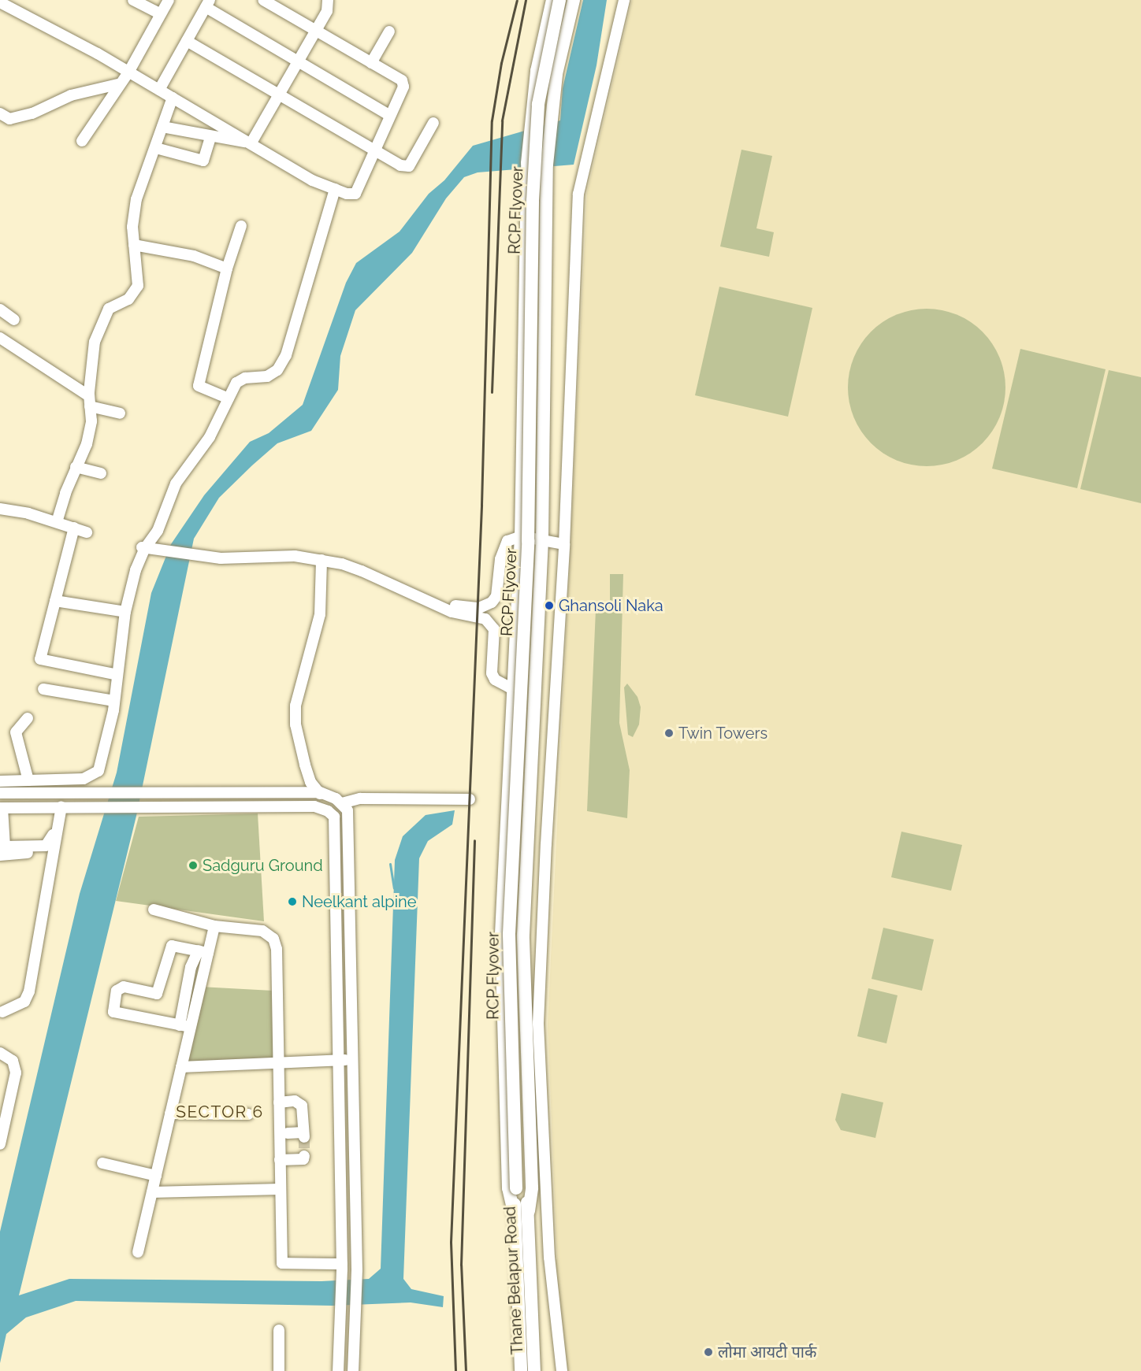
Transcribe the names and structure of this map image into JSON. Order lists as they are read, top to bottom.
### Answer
{
  "streets": {
    "main road": ["RCP Flyover", "Thane Belapur Road"]
  },
  "crossings": [
    ["RCP Flyover", "Thane Belapur Road"]
  ],
  "districts": ["SECTOR 6"],
  "places": [
    "Ghansoli Naka",
    "Twin Towers",
    "Sadguru Ground",
    "Neelkant alpine",
    "लोमा आयटी पार्क"
  ]
}
